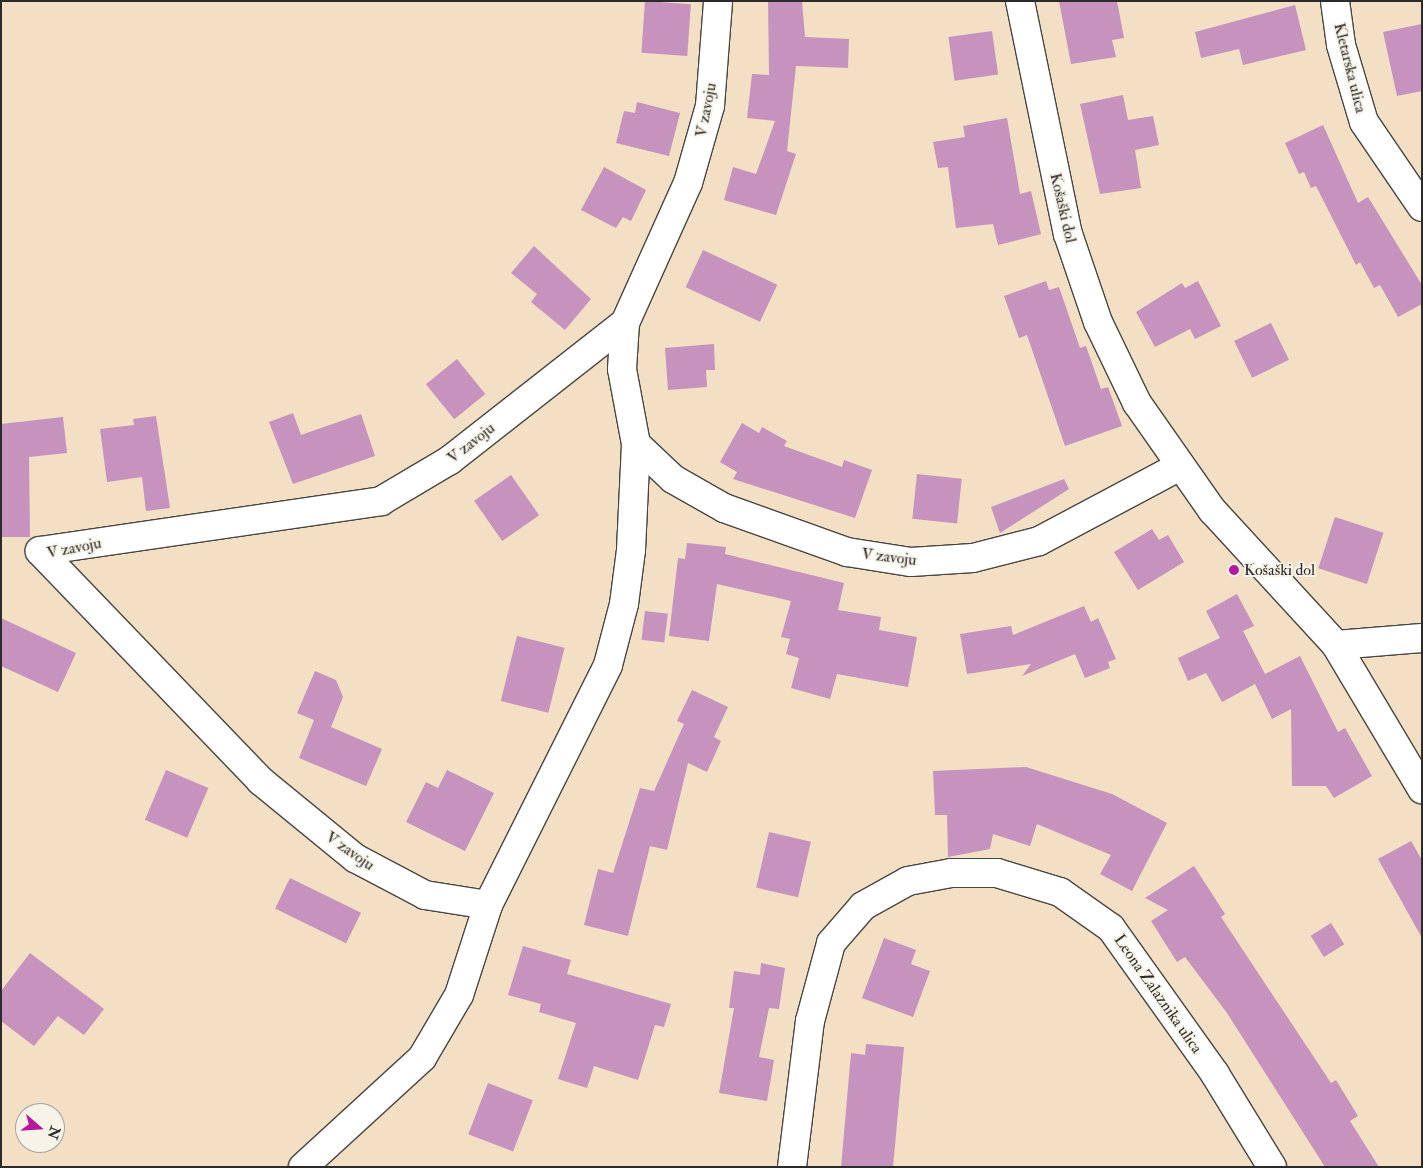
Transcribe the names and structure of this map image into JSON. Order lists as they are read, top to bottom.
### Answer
{
  "streets": {
    "street": [
      "Kletarska ulica",
      "V zavoju",
      "Košaški dol",
      "Leona Zalaznika ulica"
    ]
  },
  "crossings": [
    ["V zavoju", "Košaški dol"]
  ],
  "places": ["Košaški dol"],
  "north": "right"
}
